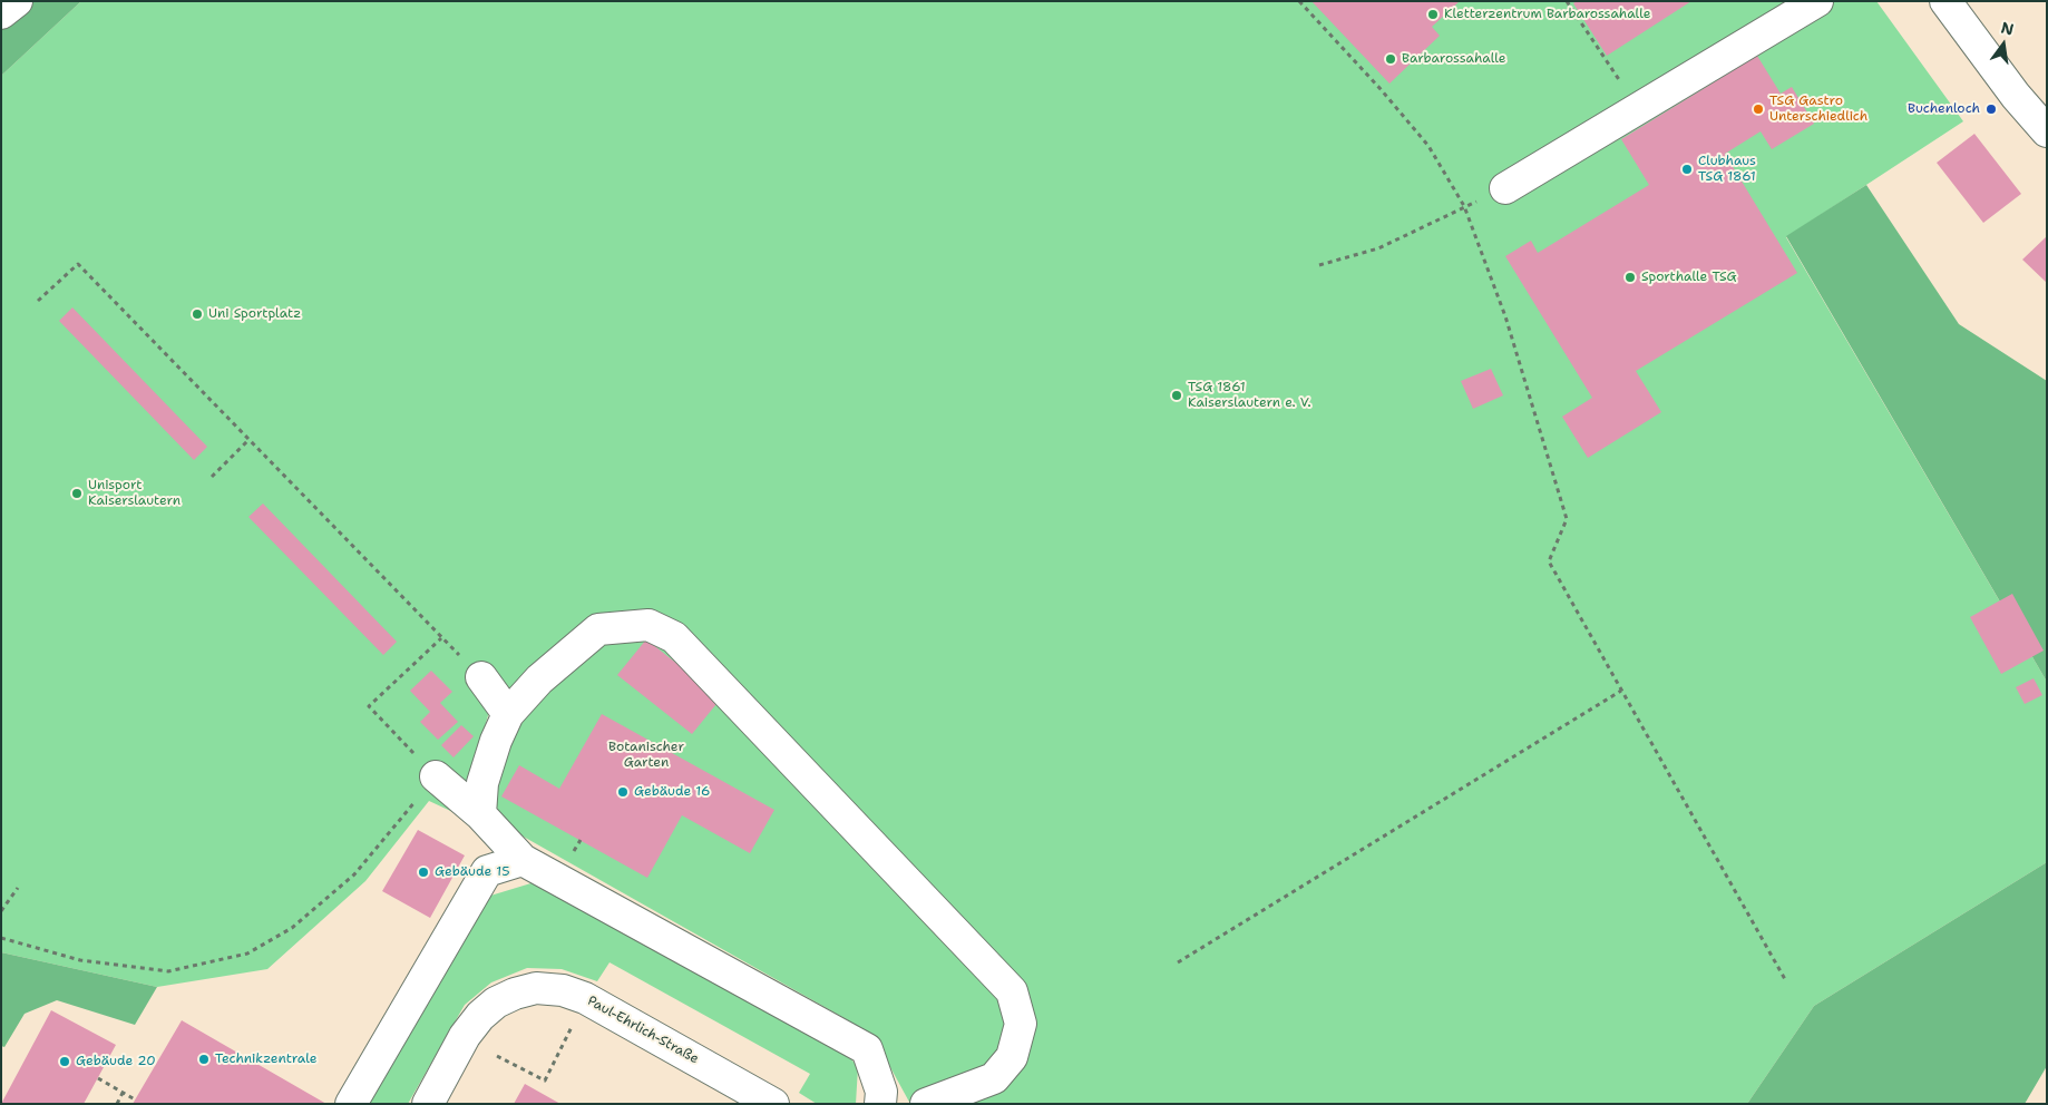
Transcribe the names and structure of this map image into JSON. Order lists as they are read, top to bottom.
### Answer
{
  "streets": {
    "street": ["Paul-Ehrlich-Straße"]
  },
  "parks": ["Botanischer Garten"],
  "places": [
    "Kletterzentrum Barbarossahalle",
    "Barbarossahalle",
    "TSG Gastro Unterschiedlich",
    "Buchenloch",
    "Clubhaus TSG 1861",
    "Sporthalle TSG",
    "Uni Sportplatz",
    "TSG 1861 Kaiserslautern e. V.",
    "Unisport Kaiserslautern",
    "Gebäude 16",
    "Gebäude 15",
    "Technikzentrale",
    "Gebäude 20"
  ],
  "north": "top"
}
